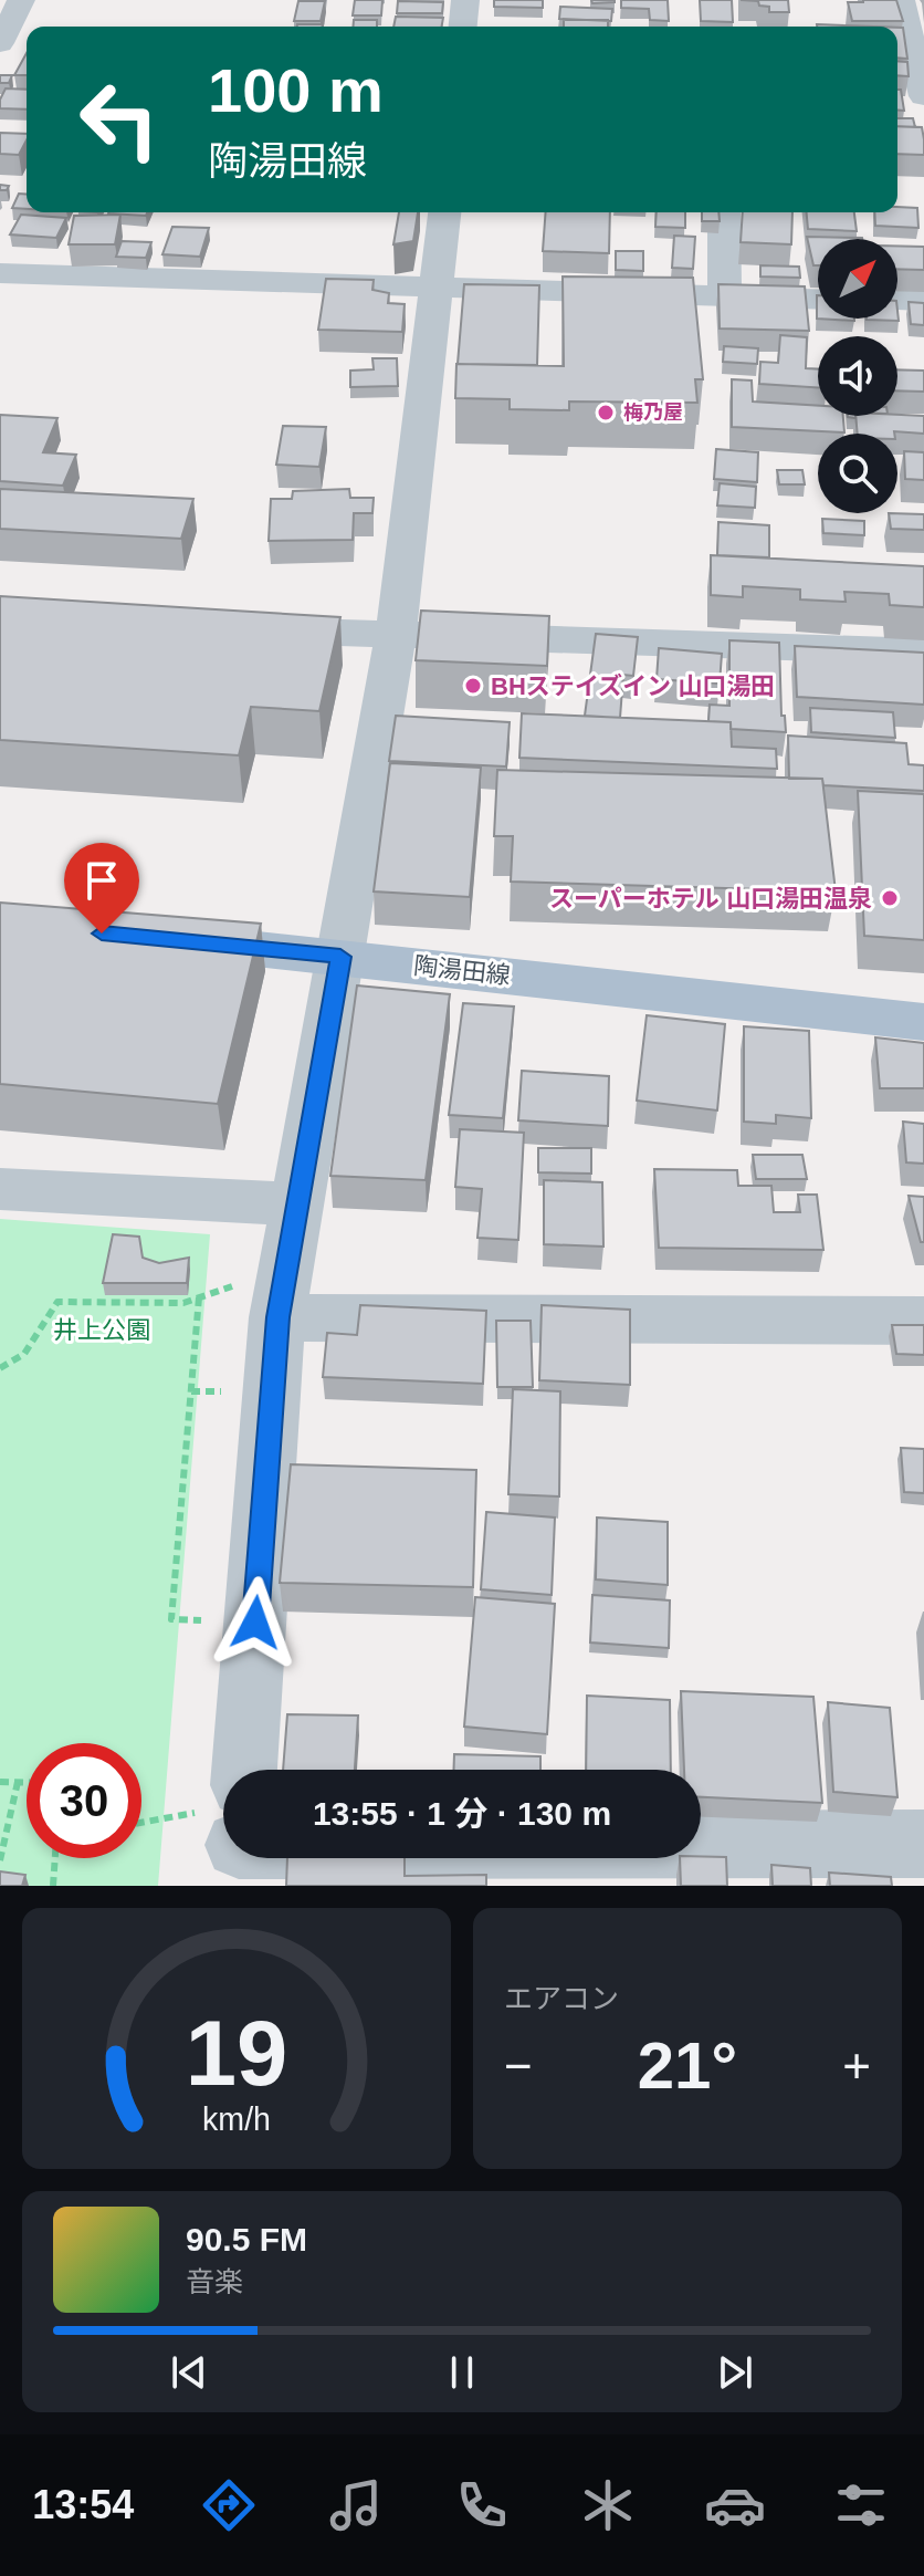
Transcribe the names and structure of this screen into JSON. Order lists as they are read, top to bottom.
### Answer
{
  "streets": {
    "main road": ["陶湯田線"]
  },
  "parks": ["井上公園"],
  "places": ["梅乃屋", "BHステイズイン 山口湯田", "スーパーホテル 山口湯田温泉"],
  "north": "top right",
  "page": {
    "turn": ["100 m", "陶湯田線"],
    "limit": "30",
    "trip": "13:55 · 1 分 · 130 m",
    "tile": "エアコン",
    "heat": ["−", "21°", "+"],
    "song": ["90.5 FM", "音楽"],
    "tabs": "13:54",
    "gauge": ["19", "km/h"]
  }
}
